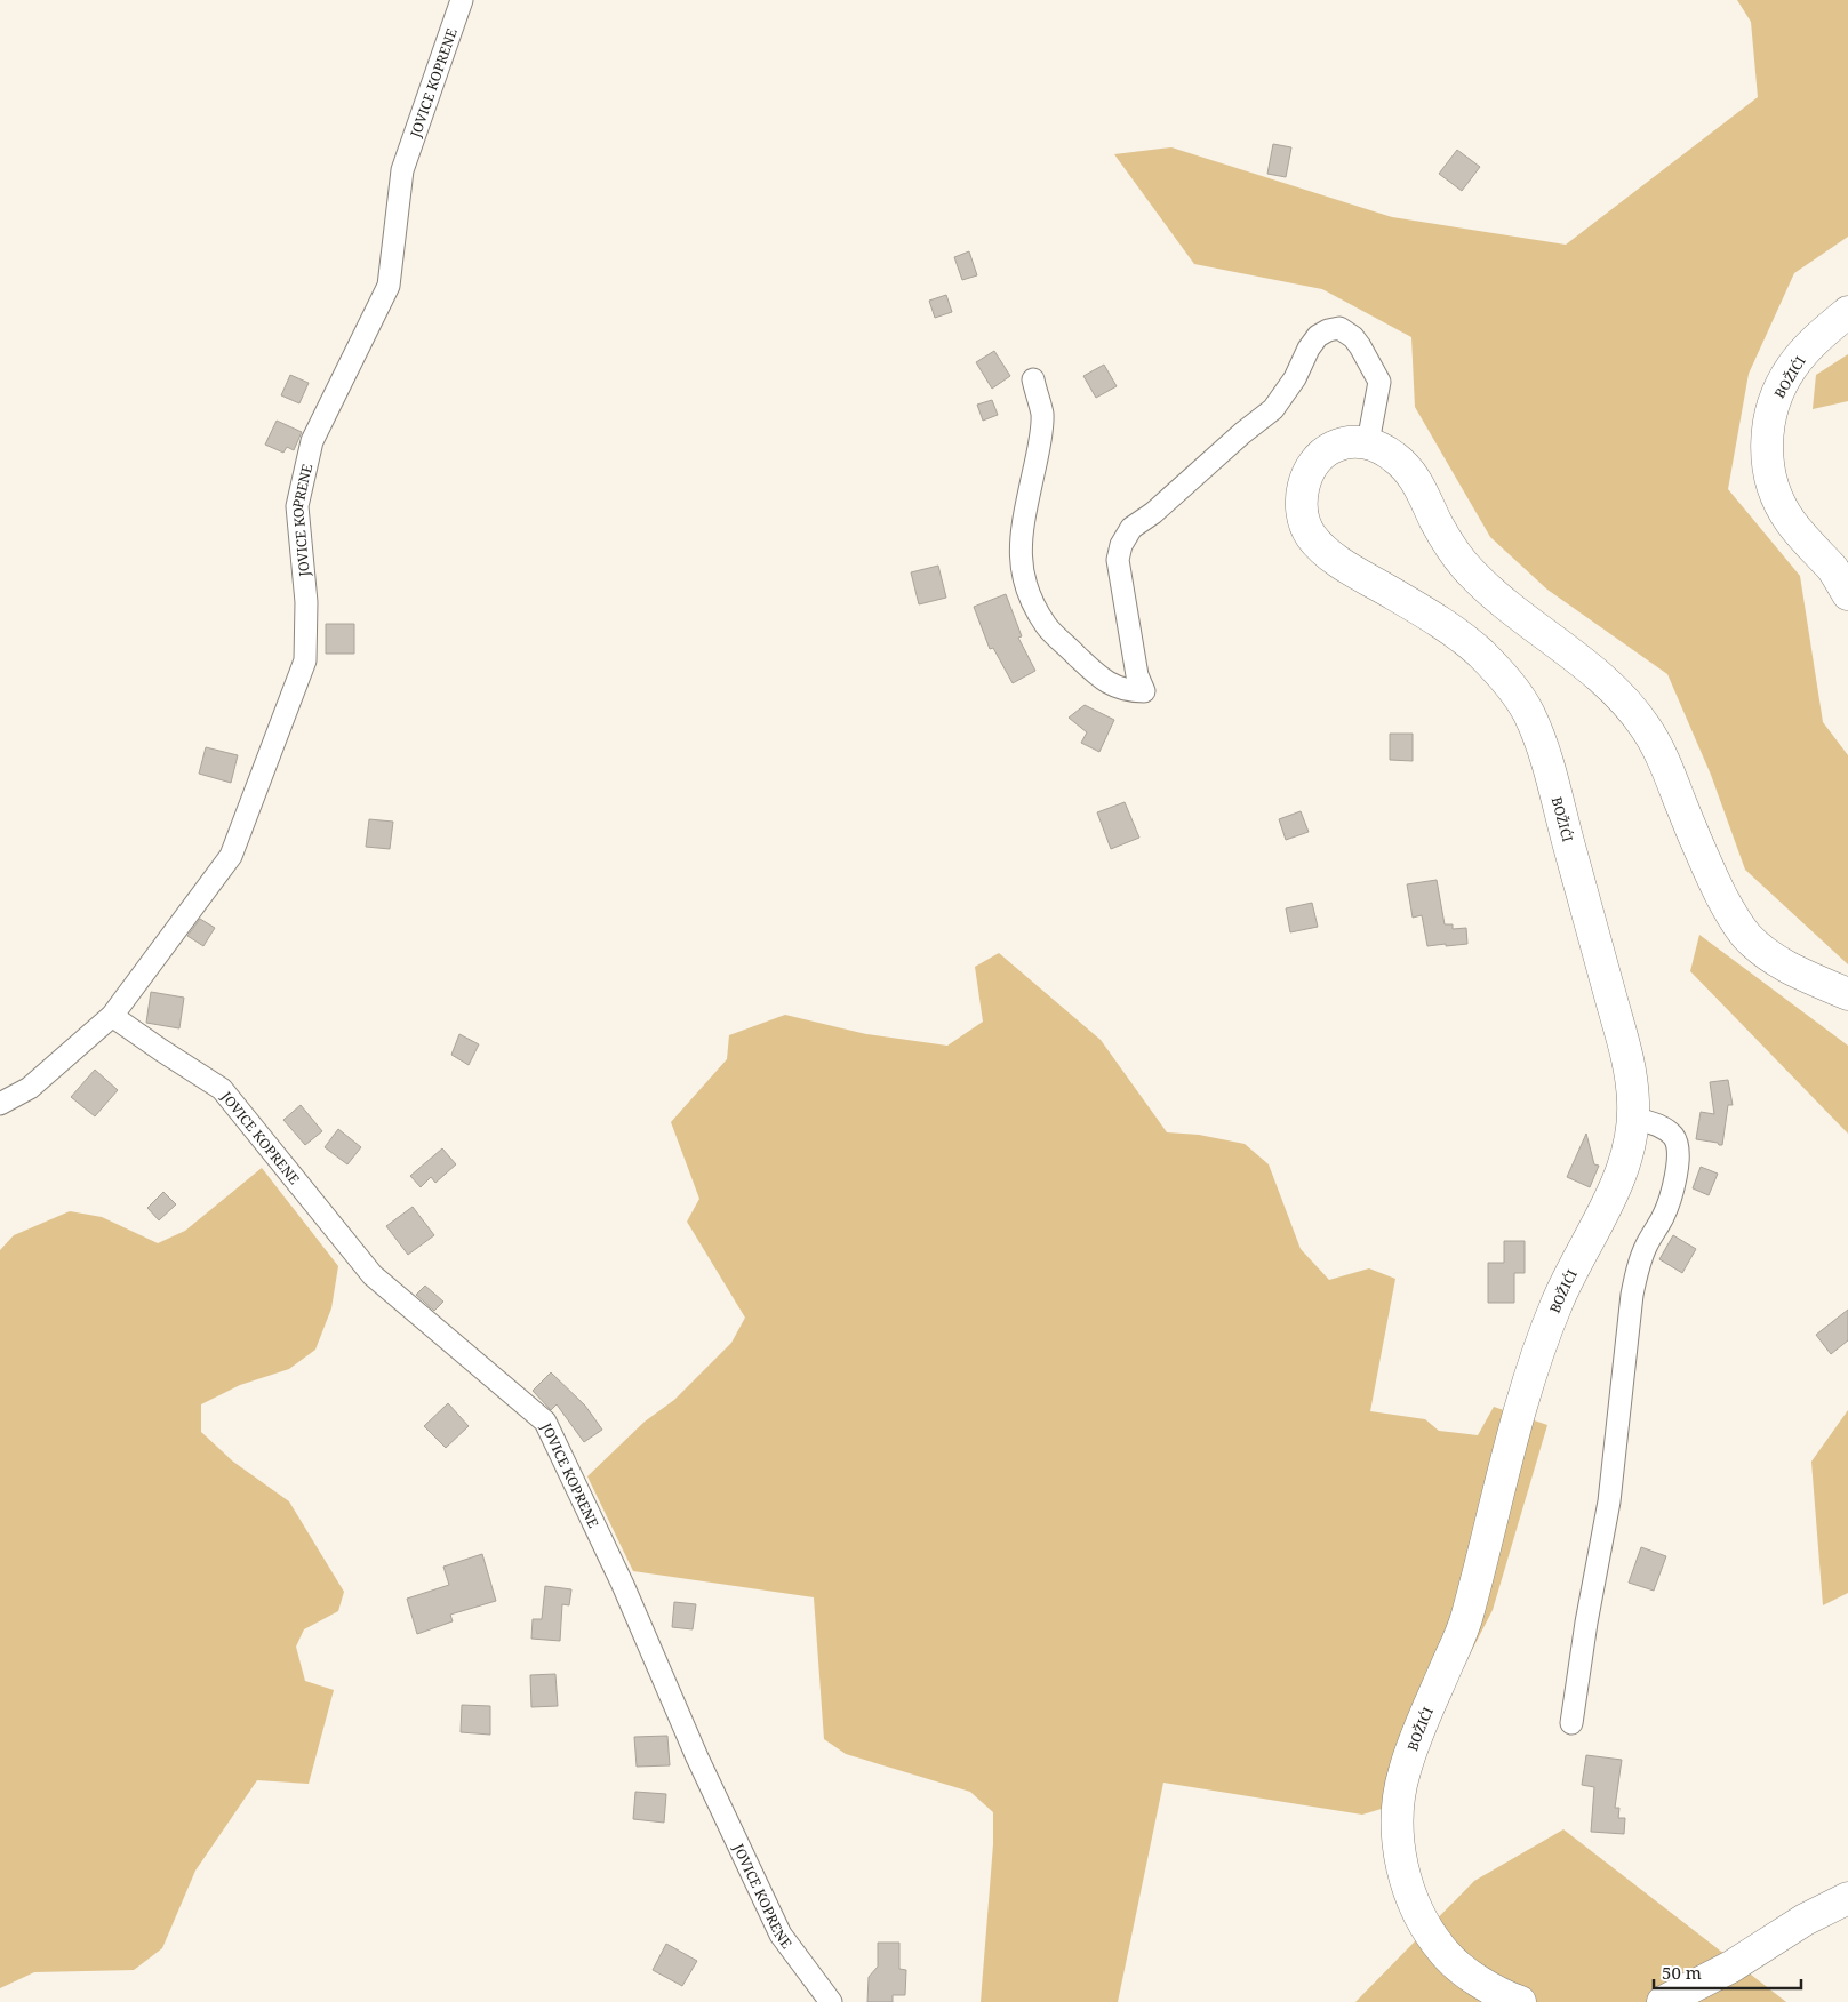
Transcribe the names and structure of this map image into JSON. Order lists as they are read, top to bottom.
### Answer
{
  "streets": {
    "main road": ["BOŽIĆI"],
    "street": ["JOVICE KOPRENE"]
  },
  "scale_bar": "50 m"
}
